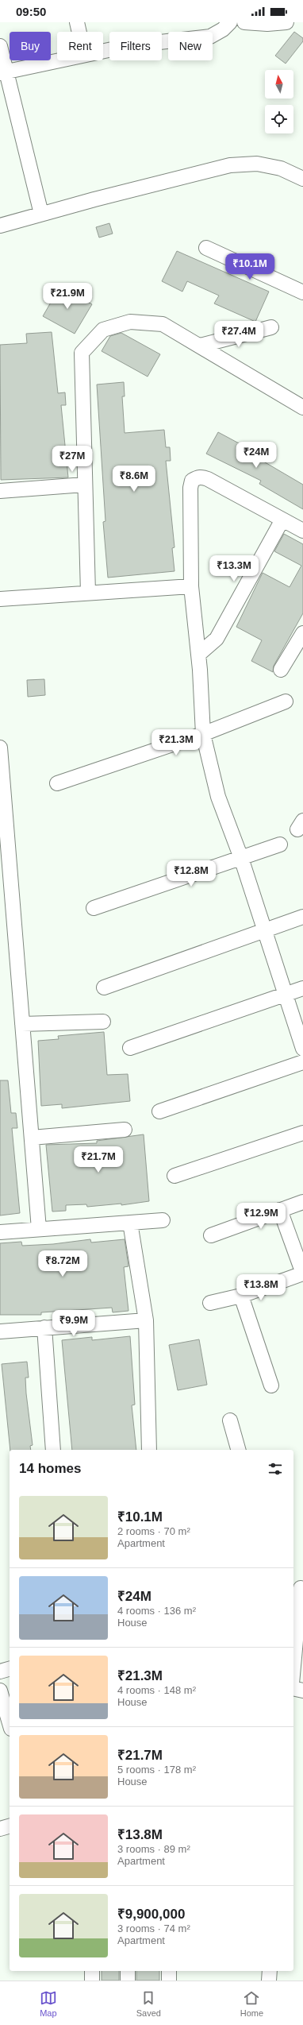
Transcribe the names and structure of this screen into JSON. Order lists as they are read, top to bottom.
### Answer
{
  "north": "top",
  "page": {
    "status": "09:50",
    "chip": [
      "Buy",
      "Rent",
      "Filters",
      "New"
    ],
    "price": [
      "₹10.1M",
      "₹21.9M",
      "₹27.4M",
      "₹24M",
      "₹27M",
      "₹8.6M",
      "₹13.3M",
      "₹21.3M",
      "₹12.8M",
      "₹21.7M",
      "₹12.9M",
      "₹8.72M",
      "₹13.8M",
      "₹9.9M"
    ],
    "heading": "14 homes",
    "list": [
      {
        "name": "₹10.1M",
        "note": "2 rooms · 70 m² · Apartment"
      },
      {
        "name": "₹24M",
        "note": "4 rooms · 136 m² · House"
      },
      {
        "name": "₹21.3M",
        "note": "4 rooms · 148 m² · House"
      },
      {
        "name": "₹21.7M",
        "note": "5 rooms · 178 m² · House"
      },
      {
        "name": "₹13.8M",
        "note": "3 rooms · 89 m² · Apartment"
      },
      {
        "name": "₹9,900,000",
        "note": "3 rooms · 74 m² · Apartment"
      }
    ],
    "tabs": ["Map", "Saved", "Home"]
  }
}
